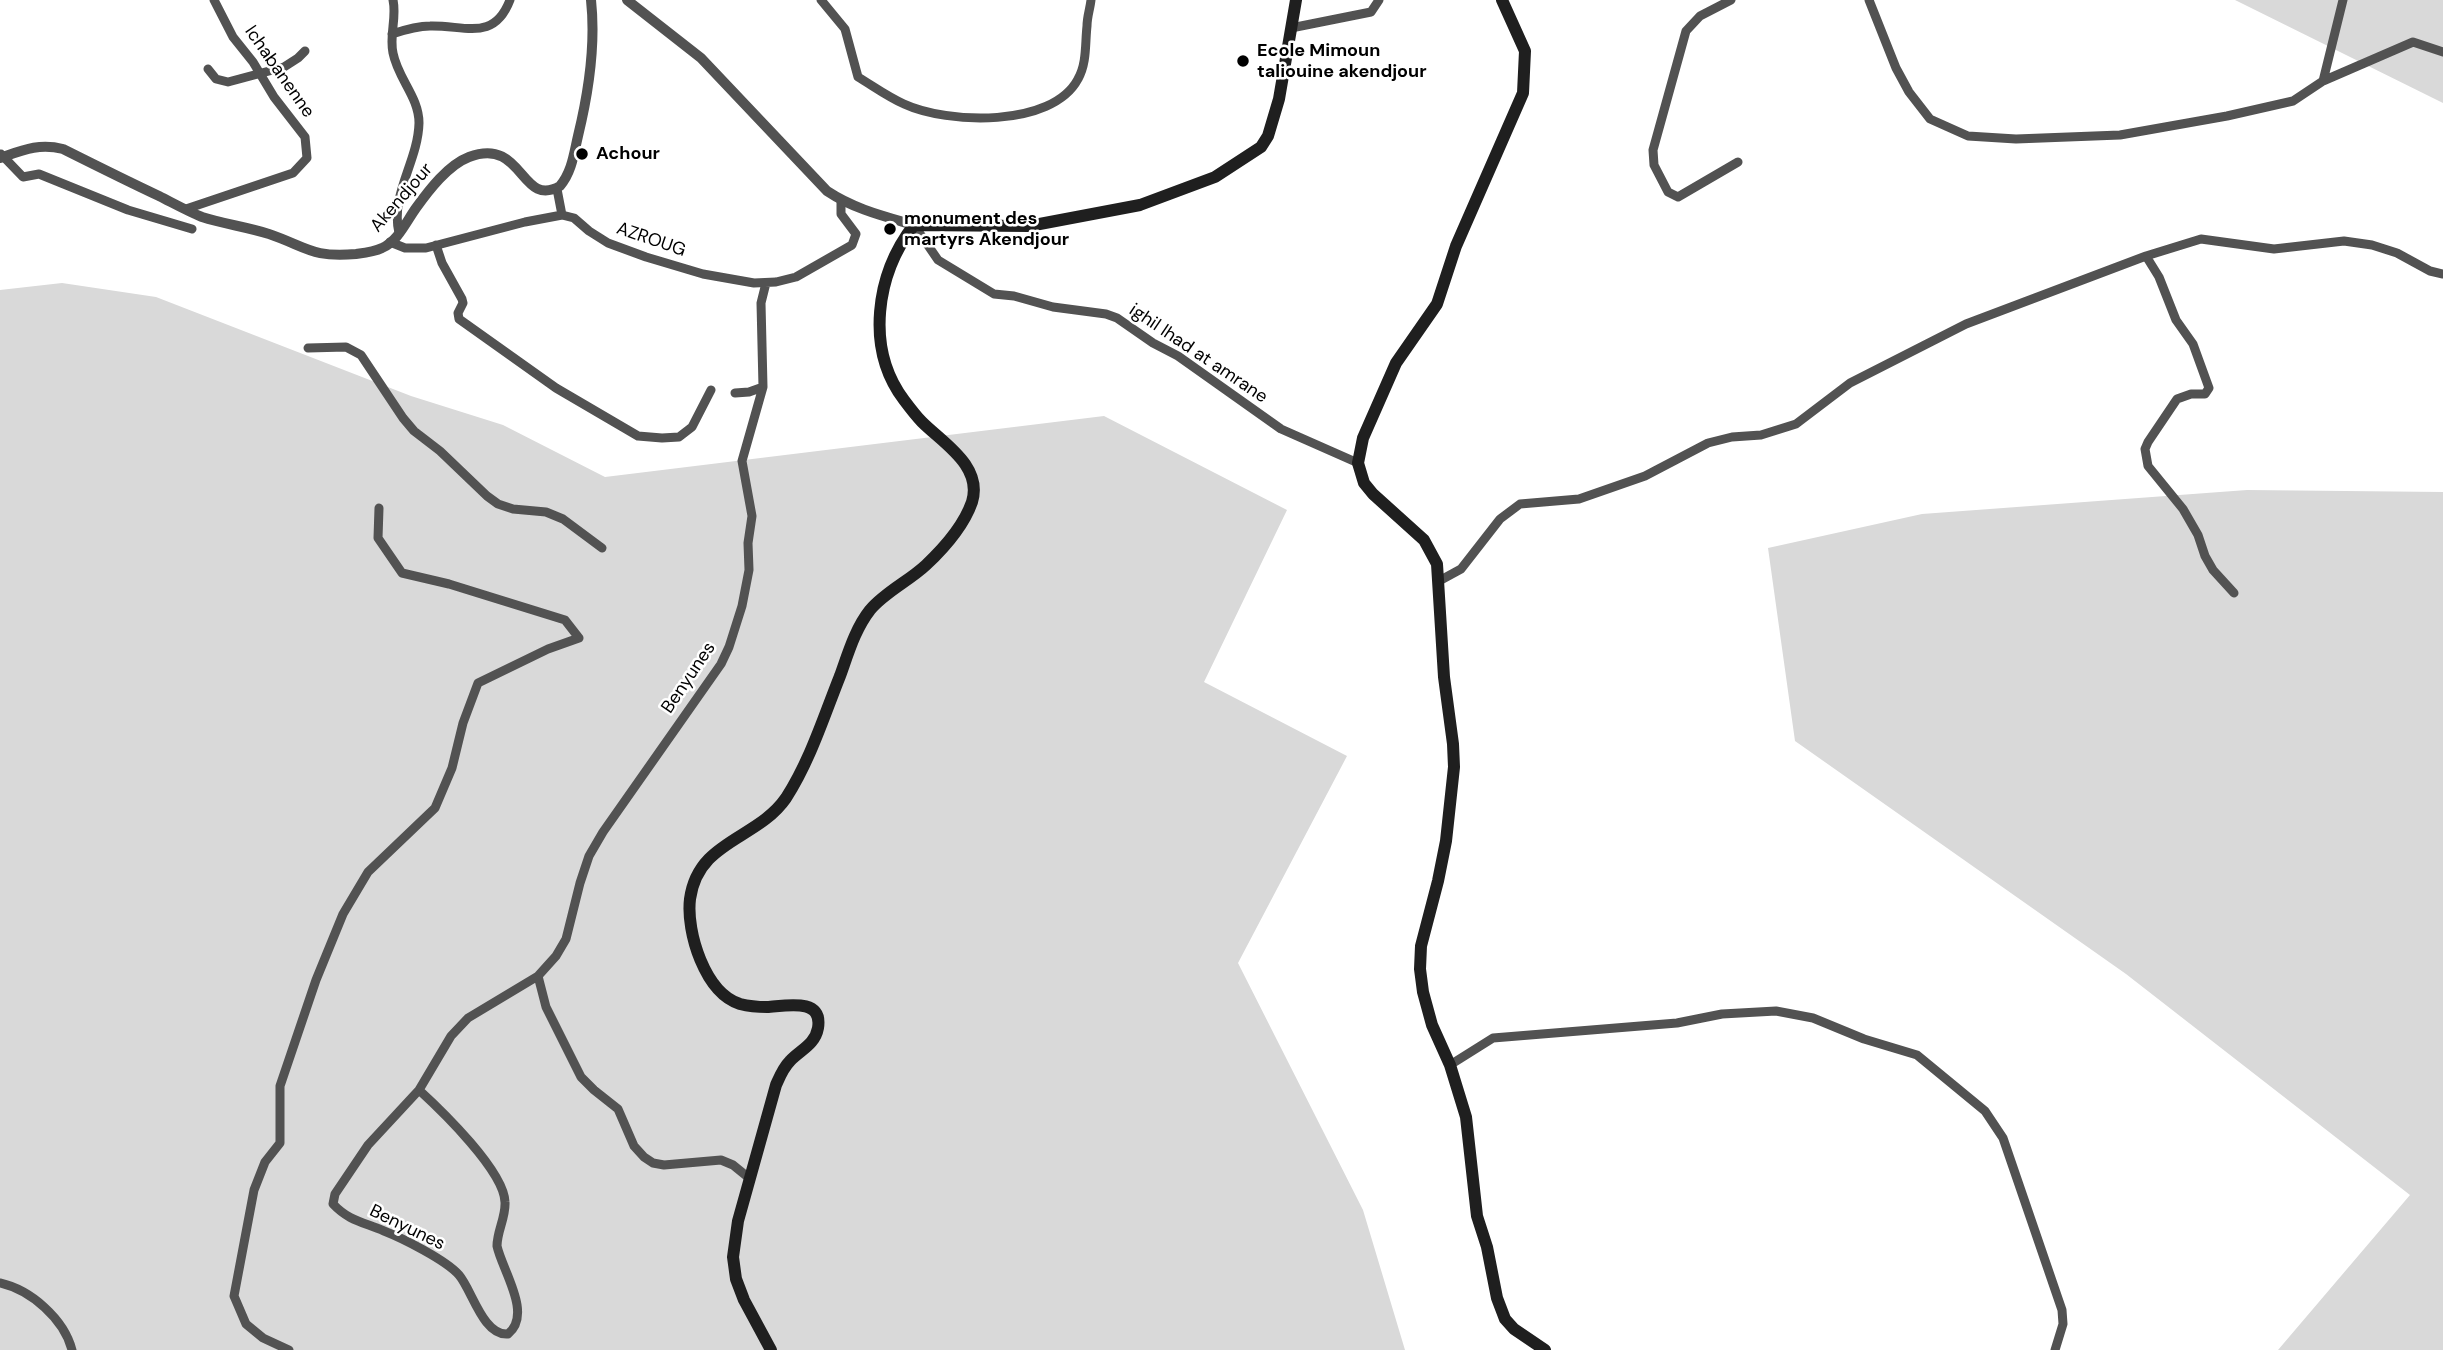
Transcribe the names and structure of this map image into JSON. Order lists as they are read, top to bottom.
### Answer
{
  "streets": {
    "street": [
      "Ichabanenne",
      "Akendjour",
      "AZROUG",
      "ighil lhad at amrane",
      "Benyunes"
    ]
  },
  "crossings": [
    ["Ichabanenne", "Akendjour"],
    ["AZROUG", "Benyunes"]
  ],
  "places": ["Ecole Mimoun taliouine akendjour", "Achour", "monument des martyrs Akendjour"]
}
